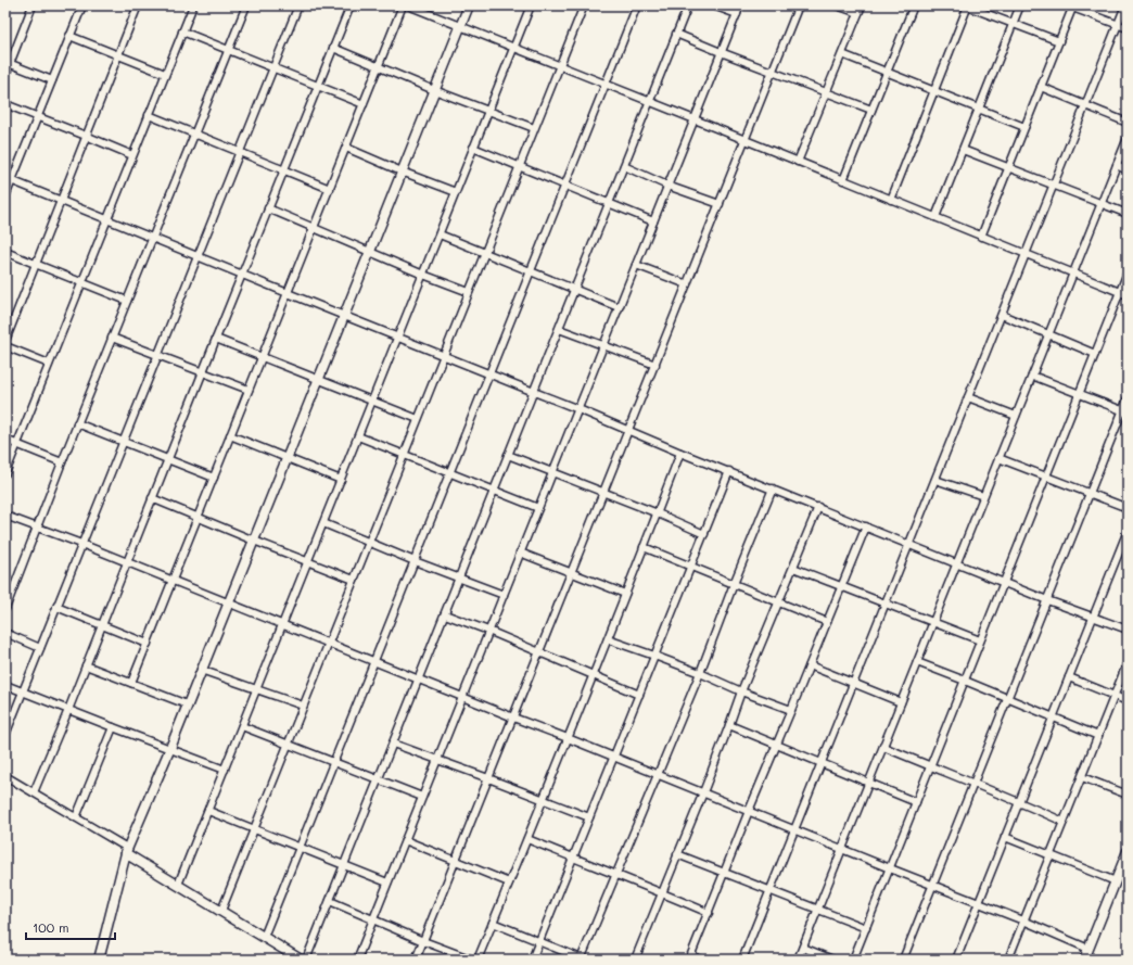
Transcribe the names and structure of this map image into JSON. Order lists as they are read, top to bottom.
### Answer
{
  "scale_bar": "100 m"
}
